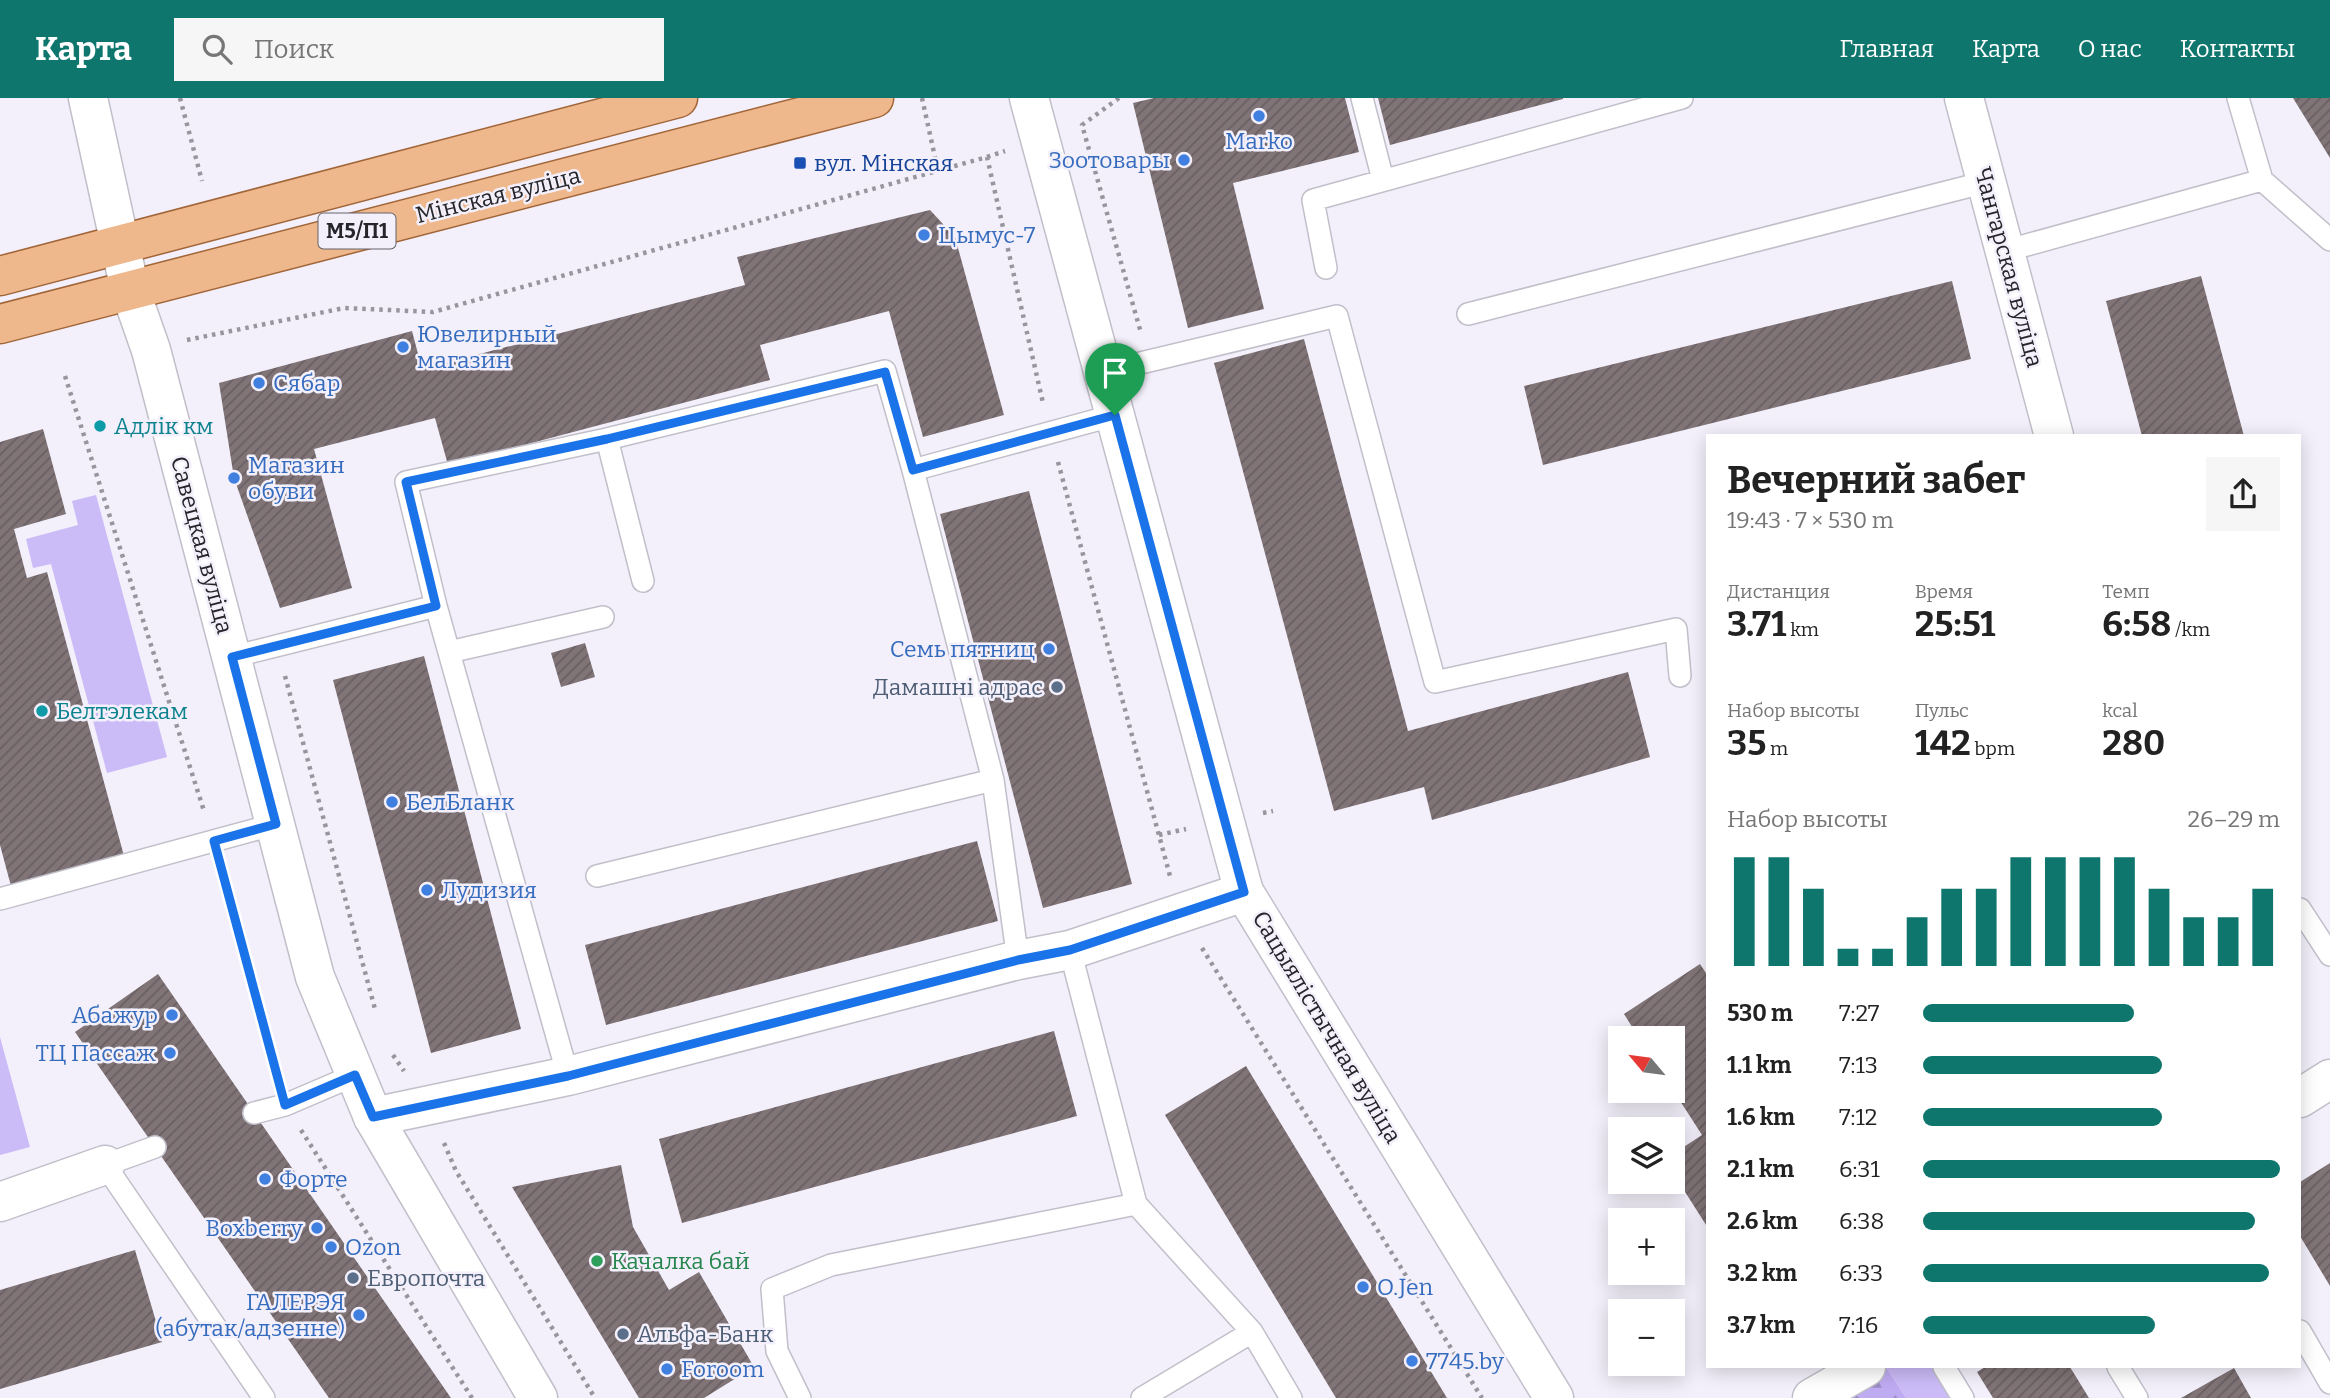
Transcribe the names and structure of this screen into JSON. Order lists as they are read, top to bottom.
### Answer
{
  "streets": {
    "main road": ["Мінская вуліца", "М5/П1"],
    "street": ["Чангарская вуліца", "Савецкая вуліца", "Сацыялістычная вуліца"]
  },
  "crossings": [
    ["Мінская вуліца", "Савецкая вуліца"]
  ],
  "places": {
    "other": [
      "Marko",
      "Зоотовары",
      "Цымус-7",
      "Ювелирный магазин",
      "Сябар",
      "Адлік км",
      "Магазин обуви",
      "Семь пятниц",
      "Дамашні адрас",
      "Белтэлекам",
      "БелБланк",
      "Лудизия",
      "Абажур",
      "ТЦ Пассаж",
      "Форте",
      "Boxberry",
      "Ozon",
      "Качалка бай",
      "Европочта",
      "O.Jen",
      "ГАЛЕРЭЯ (абутак/адзенне)",
      "Альфа-Банк",
      "7745.by",
      "Foroom"
    ],
    "transit": ["вул. Мінская"]
  },
  "north": "top left",
  "page": {
    "header": "Карта",
    "search": "Поиск",
    "nav": [
      "Главная",
      "Карта",
      "О нас",
      "Контакты"
    ],
    "heading": ["Вечерний забег", "19:43 · 7 × 530 m"],
    "stats": [
      ["Дистанция", "3.71 km"],
      ["Время", "25:51"],
      ["Темп", "6:58 /km"],
      ["Набор высоты", "35 m"],
      ["Пульс", "142 bpm"],
      ["kcal", "280"]
    ],
    "chart": ["Набор высоты", "26–29 m"],
    "list": [
      {
        "name": "530 m",
        "note": "7:27"
      },
      {
        "name": "1.1 km",
        "note": "7:13"
      },
      {
        "name": "1.6 km",
        "note": "7:12"
      },
      {
        "name": "2.1 km",
        "note": "6:31"
      },
      {
        "name": "2.6 km",
        "note": "6:38"
      },
      {
        "name": "3.2 km",
        "note": "6:33"
      },
      {
        "name": "3.7 km",
        "note": "7:16"
      }
    ],
    "map_buttons": ["+", "−"]
  }
}
